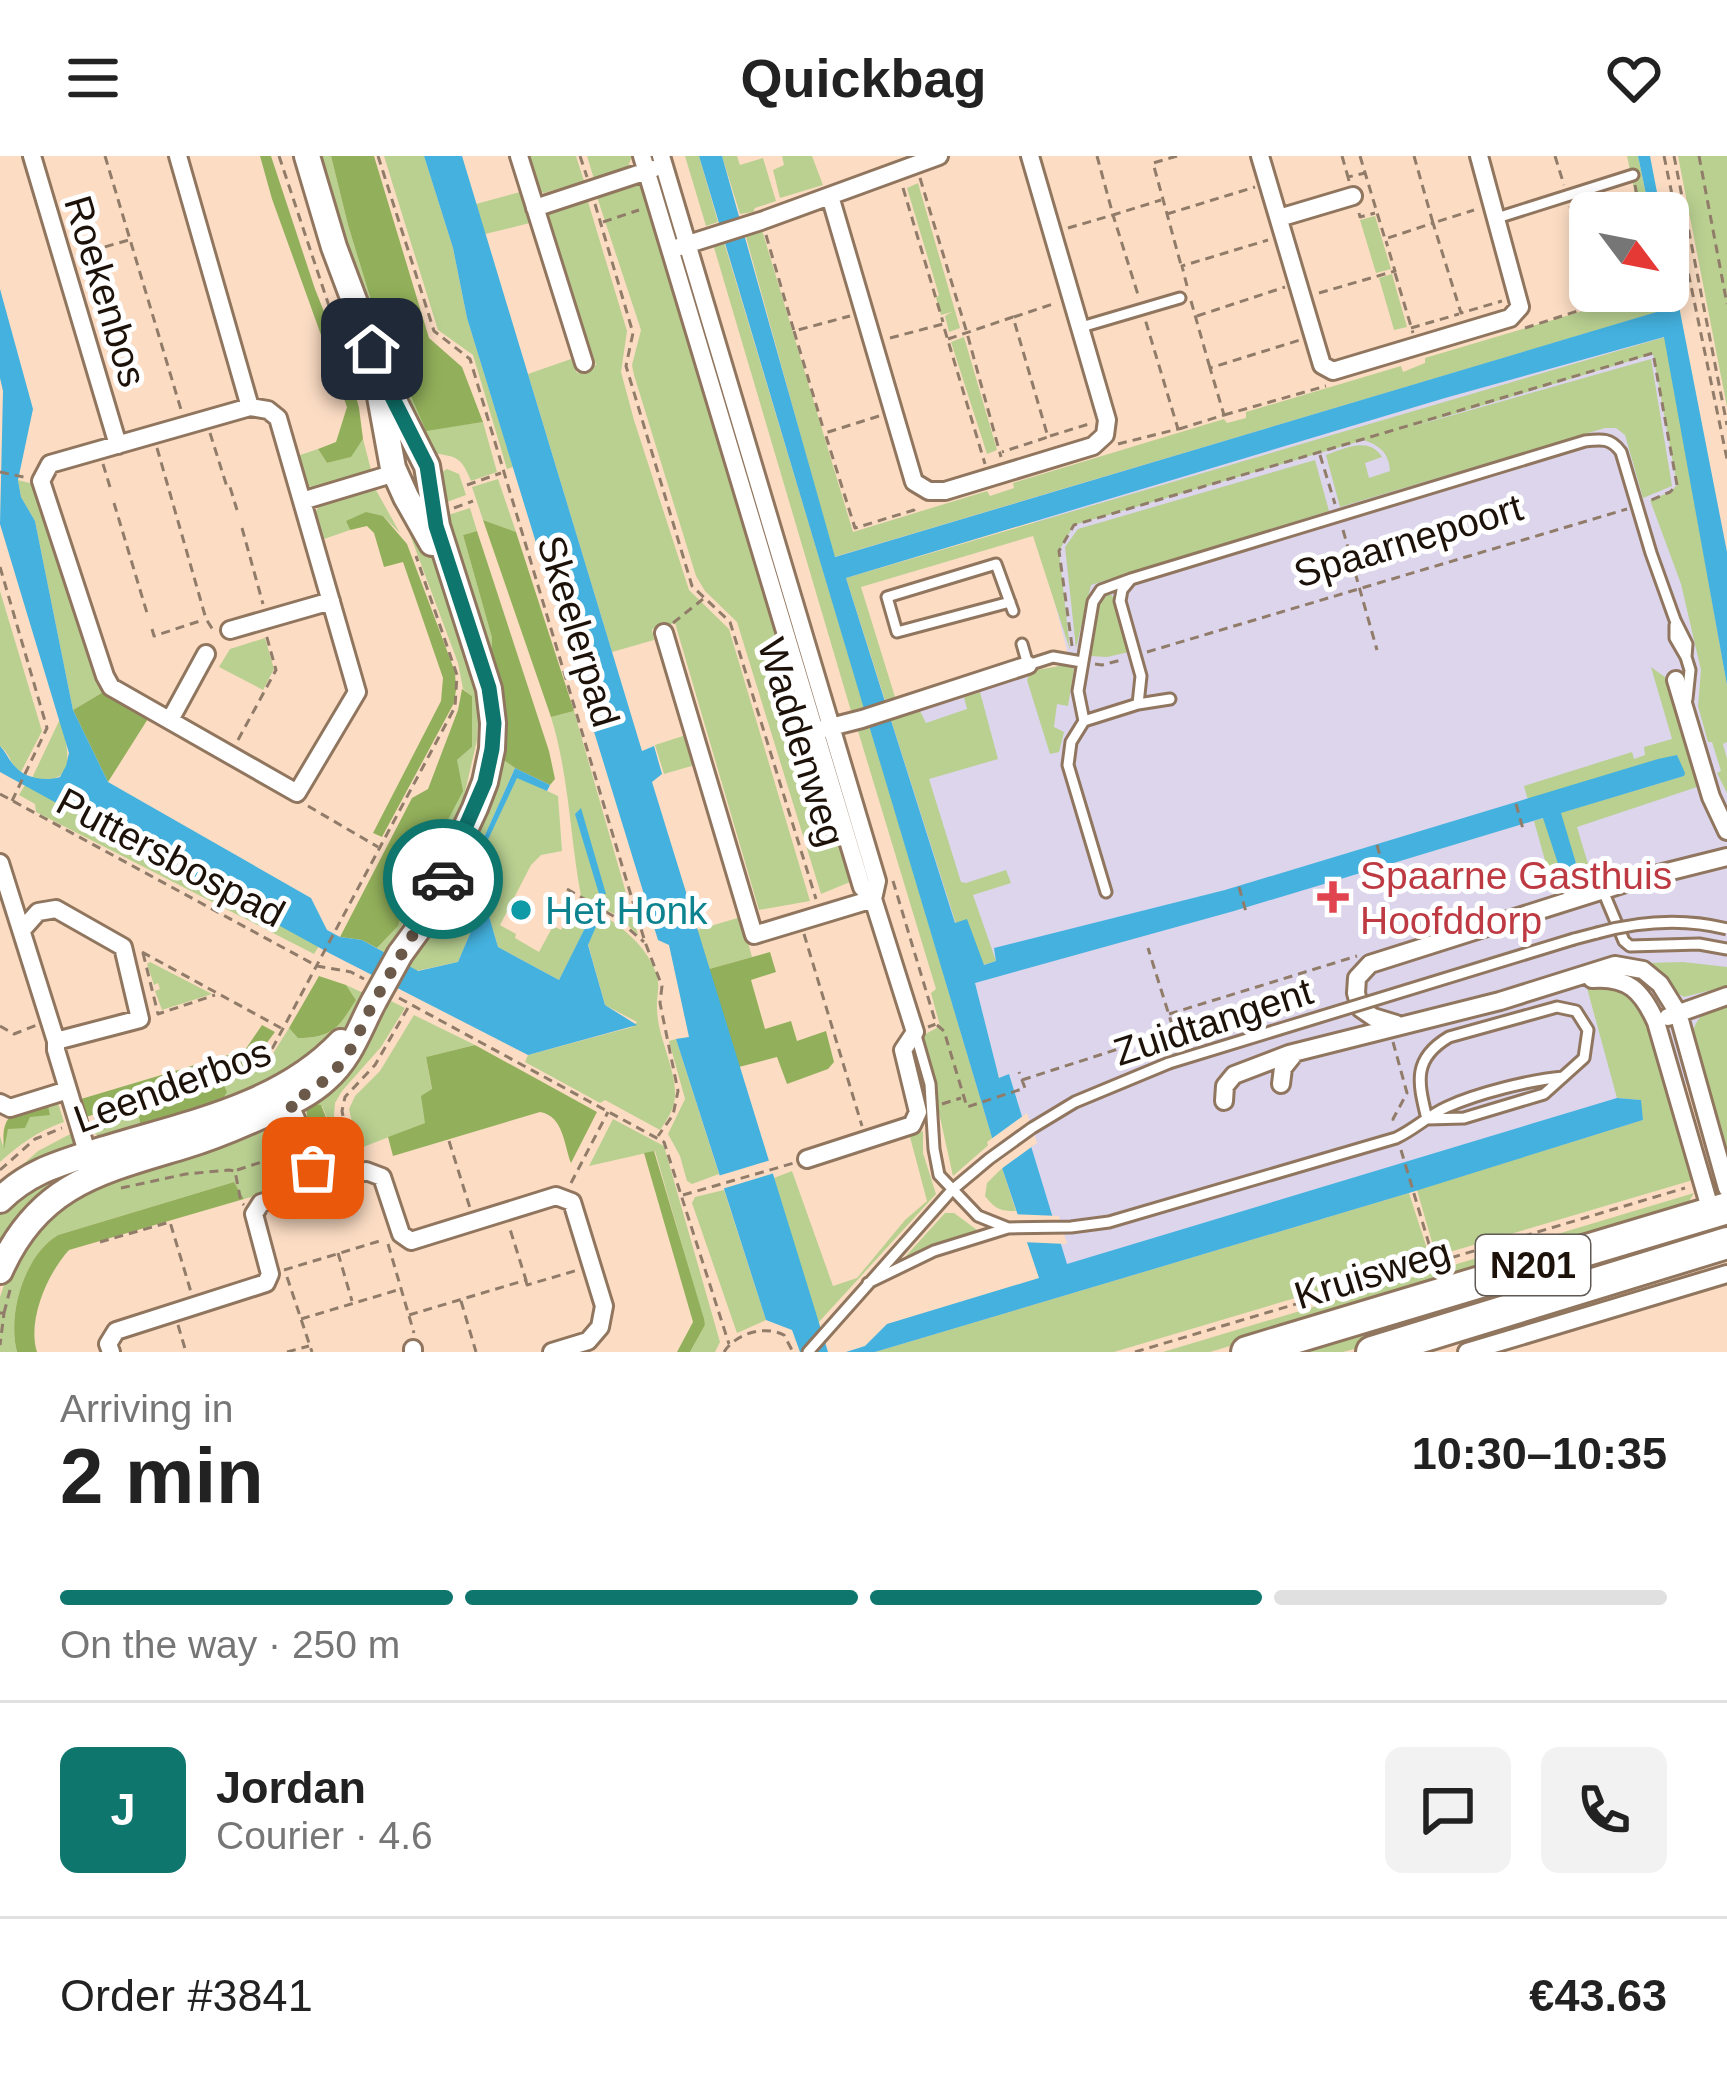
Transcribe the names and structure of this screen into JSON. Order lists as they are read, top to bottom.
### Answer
{
  "streets": {
    "highway": ["N201", "Kruisweg"],
    "main road": ["Leenderbos"],
    "street": ["Roekenbos", "Waddenweg"],
    "lane": ["Zuidtangent"],
    "path": ["Spaarnepoort", "Skeelerpad", "Puttersbospad"]
  },
  "crossings": [
    ["Skeelerpad", "Puttersbospad"],
    ["Puttersbospad", "Leenderbos"]
  ],
  "places": {
    "health": ["Spaarne Gasthuis Hoofddorp"],
    "other": ["Het Honk"]
  },
  "north": "bottom right",
  "page": {
    "header": "Quickbag",
    "heading": ["2 min", "Arriving in", "10:30–10:35"],
    "panel": [
      "Jordan",
      "Courier · 4.6",
      "Order #3841",
      "€43.63"
    ],
    "bar": "On the way · 250 m",
    "round": "J"
  }
}
